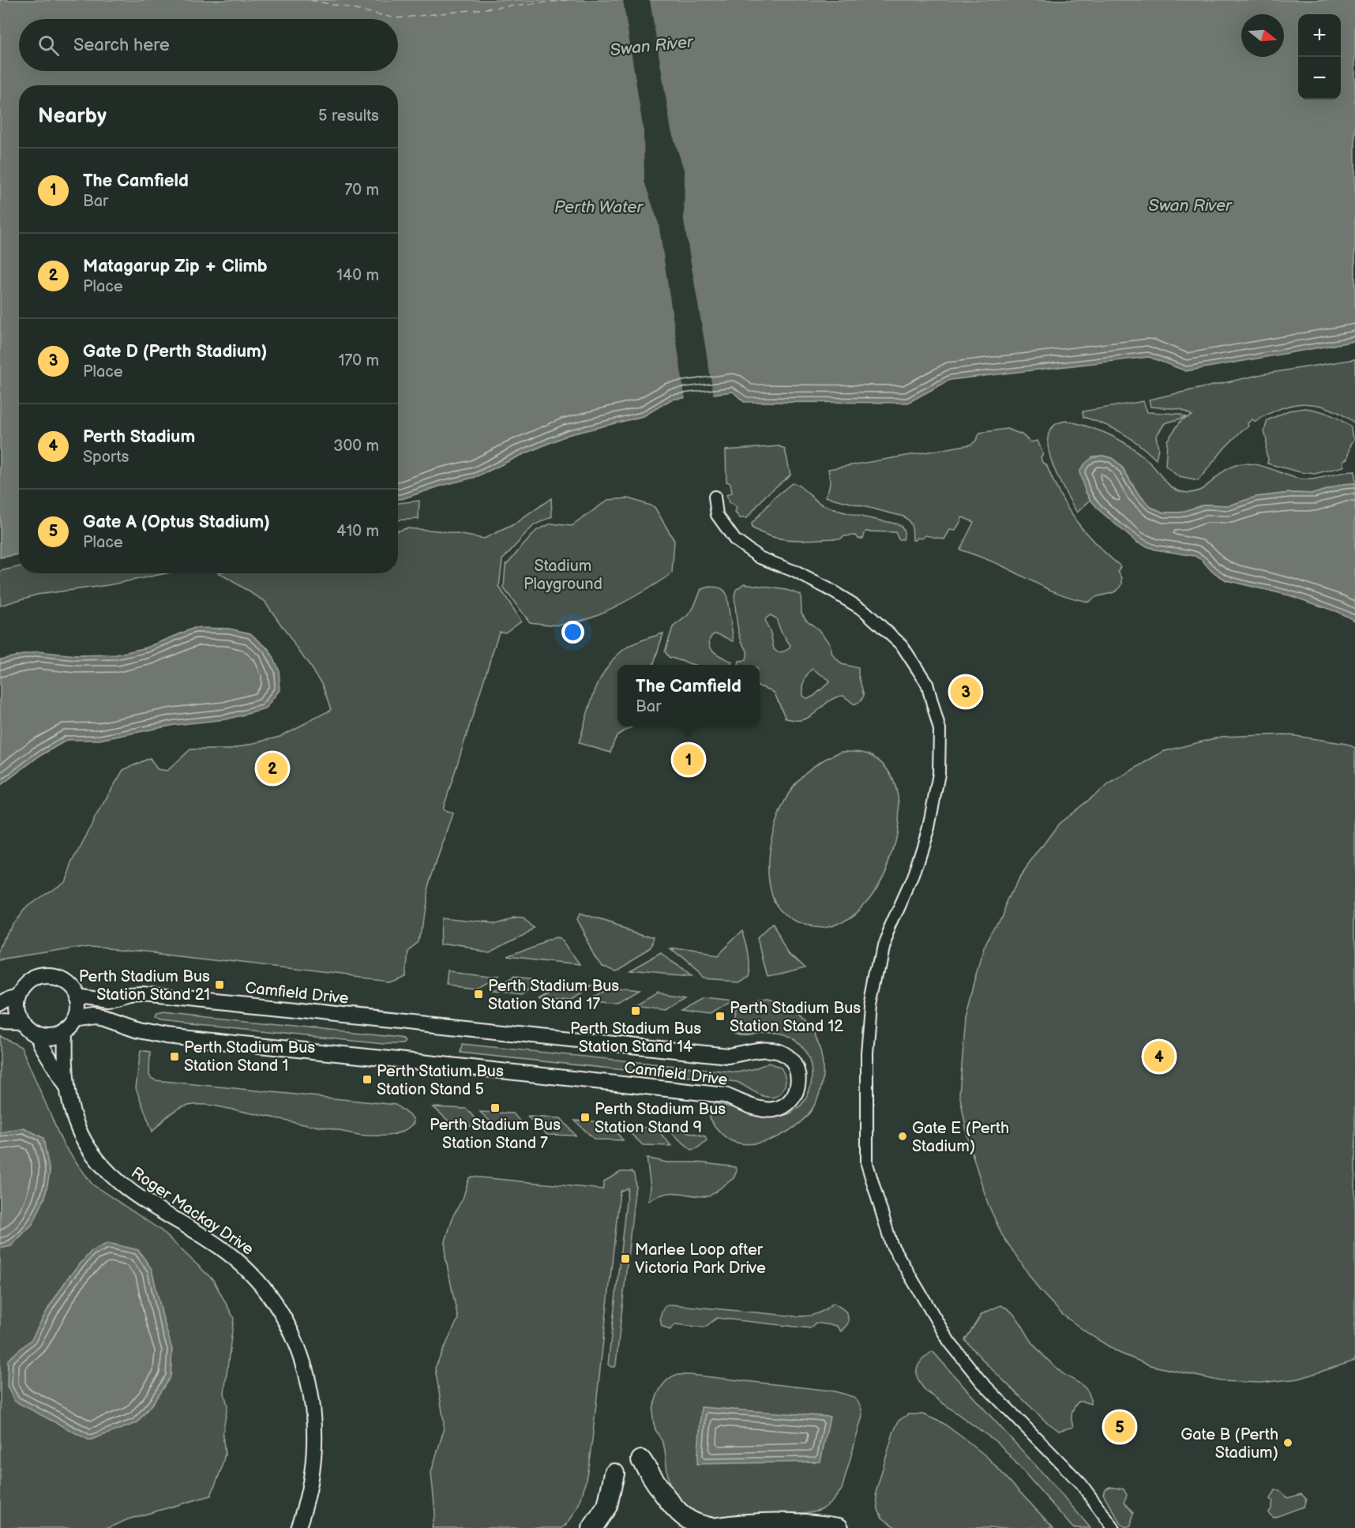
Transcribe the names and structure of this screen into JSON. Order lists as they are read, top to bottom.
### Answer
{
  "streets": {
    "street": ["Camfield Drive", "Roger Mackay Drive"]
  },
  "water": ["Swan River", "Perth Water"],
  "parks": ["Stadium Playground"],
  "places": {
    "transit": [
      "Perth Stadium Bus Station Stand 21",
      "Perth Stadium Bus Station Stand 17",
      "Perth Stadium Bus Station Stand 14",
      "Perth Stadium Bus Station Stand 12",
      "Perth Stadium Bus Station Stand 1",
      "Perth Statium Bus Station Stand 5",
      "Perth Stadium Bus Station Stand 7",
      "Perth Stadium Bus Station Stand 9",
      "Marlee Loop after Victoria Park Drive"
    ],
    "other": ["Gate E (Perth Stadium)", "Gate B (Perth Stadium)"]
  },
  "north": "right",
  "page": {
    "map_buttons": ["+", "−"],
    "search": "Search here",
    "heading": ["Nearby", "5 results"],
    "list": [
      {
        "mark": "1",
        "name": "The Camfield",
        "note": "Bar",
        "value": "70 m"
      },
      {
        "mark": "2",
        "name": "Matagarup Zip + Climb",
        "note": "Place",
        "value": "140 m"
      },
      {
        "mark": "3",
        "name": "Gate D (Perth Stadium)",
        "note": "Place",
        "value": "170 m"
      },
      {
        "mark": "4",
        "name": "Perth Stadium",
        "note": "Sports",
        "value": "300 m"
      },
      {
        "mark": "5",
        "name": "Gate A (Optus Stadium)",
        "note": "Place",
        "value": "410 m"
      }
    ],
    "popup": ["The Camfield", "Bar"],
    "pins": [
      "3",
      "1",
      "2",
      "4",
      "5"
    ]
  }
}
